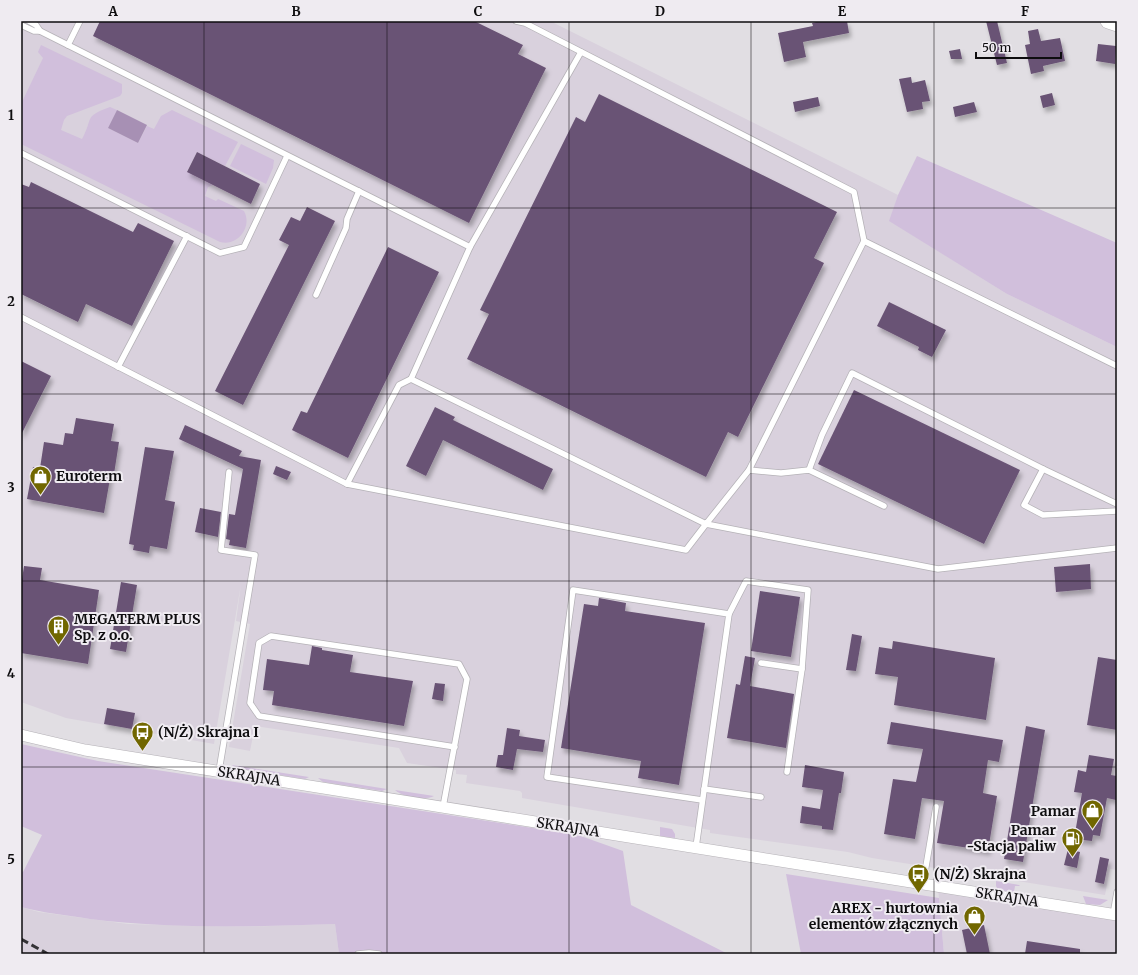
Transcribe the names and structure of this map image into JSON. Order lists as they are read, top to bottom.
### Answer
{
  "streets": {
    "street": ["SKRAJNA"]
  },
  "places": {
    "shop": ["Euroterm", "Pamar", "AREX - hurtownia elementów złącznych"],
    "building": ["MEGATERM PLUS Sp. z o.o."],
    "bus stop": ["(N/Ż) Skrajna I", "(N/Ż) Skrajna"],
    "fuel station": ["Pamar -Stacja paliw"]
  },
  "scale_bar": "50 m",
  "grid": {
    "columns": [
      "A",
      "B",
      "C",
      "D",
      "E",
      "F"
    ],
    "rows": [
      "1",
      "2",
      "3",
      "4",
      "5"
    ]
  }
}
